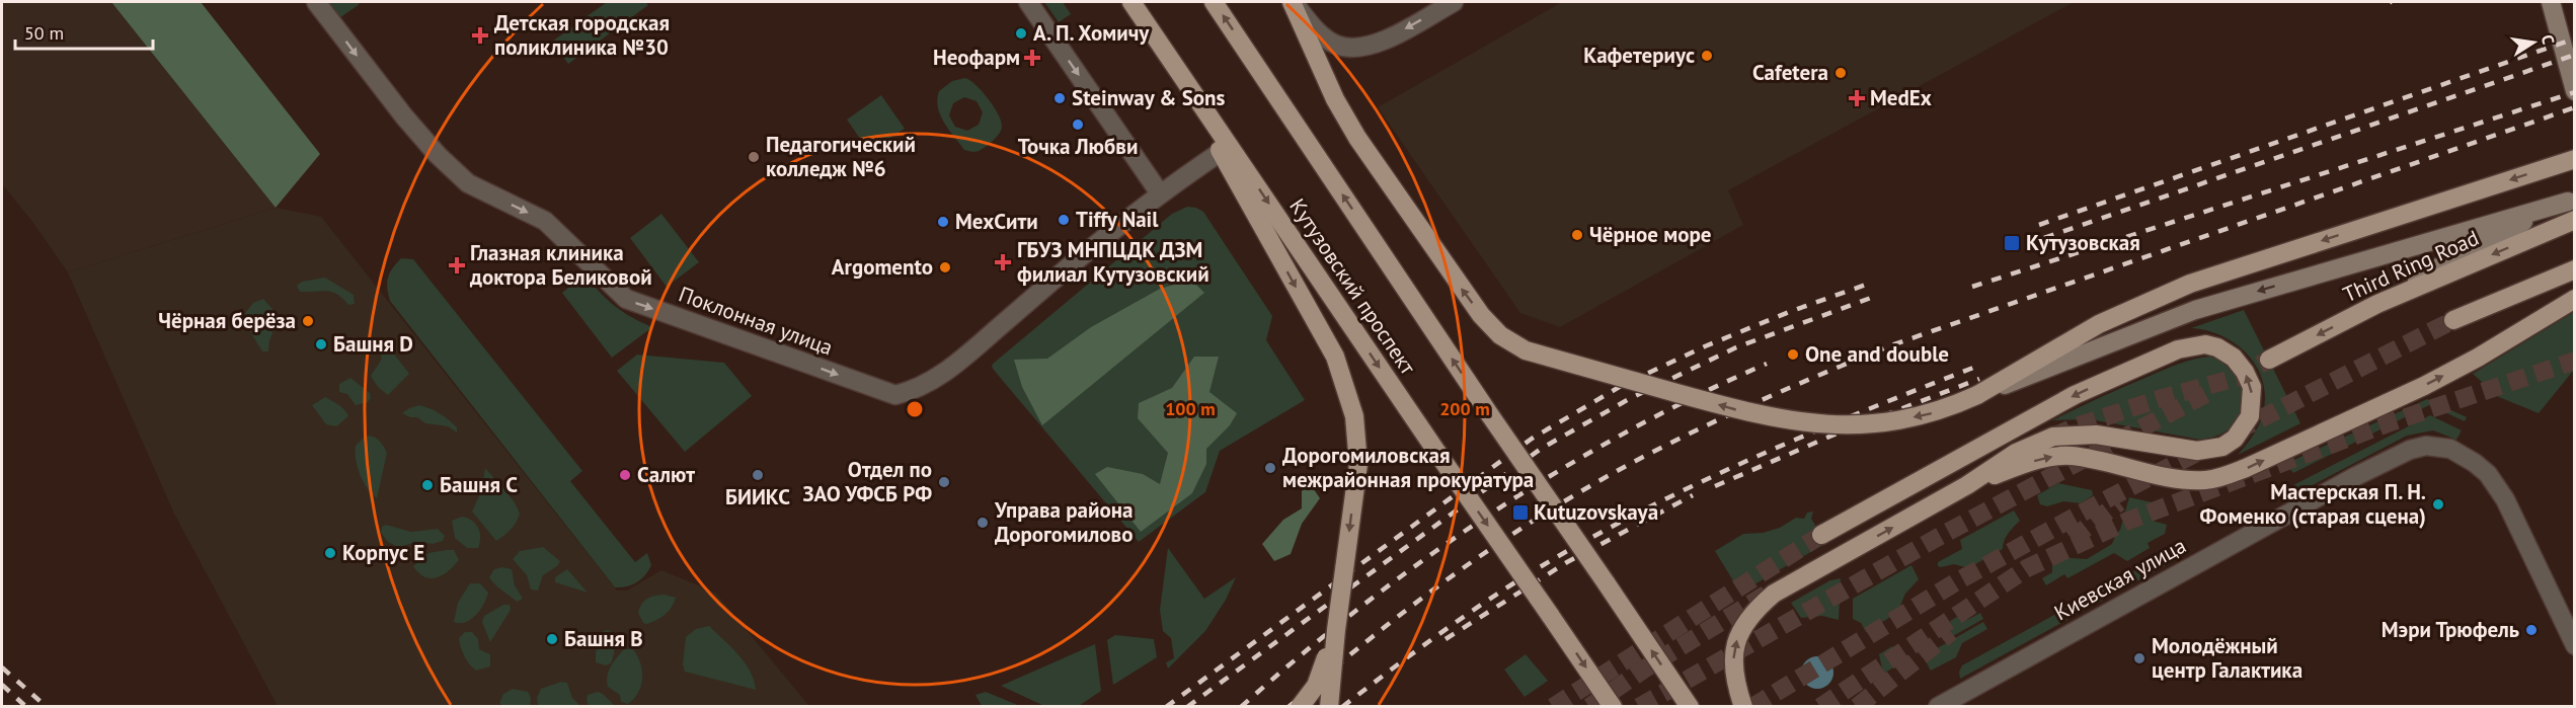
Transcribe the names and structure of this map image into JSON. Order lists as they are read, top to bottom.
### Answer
{
  "streets": {
    "main road": ["Third Ring Road", "Кутузовский проспект"],
    "street": ["Поклонная улица", "Киевская улица"]
  },
  "one_way": ["Поклонная улица"],
  "places": {
    "other": [
      "А. П. Хомичу",
      "Кафетериус",
      "Cafetera",
      "Steinway & Sons",
      "Точка Любви",
      "Педагогический колледж №6",
      "Tiffy Nail",
      "МехСити",
      "Чёрное море",
      "Argomento",
      "Чёрная берёза",
      "Башня D",
      "One and double",
      "Дорогомиловская межрайонная прокуратура",
      "Салют",
      "БИИКС",
      "Отдел по ЗАО УФСБ РФ",
      "Башня C",
      "Мастерская П. Н. Фоменко (старая сцена)",
      "Управа района Дорогомилово",
      "Корпус E",
      "Мэри Трюфель",
      "Башня B",
      "Молодёжный центр Галактика"
    ],
    "health": [
      "Детская городская поликлиника №30",
      "Неофарм",
      "MedEx",
      "ГБУЗ МНПЦДК ДЗМ филиал Кутузовский",
      "Глазная клиника доктора Беликовой"
    ],
    "transit": ["Кутузовская", "Kutuzovskaya"]
  },
  "scale_bar": "50 m",
  "north": "right",
  "rings": ["100 m", "200 m"]
}
